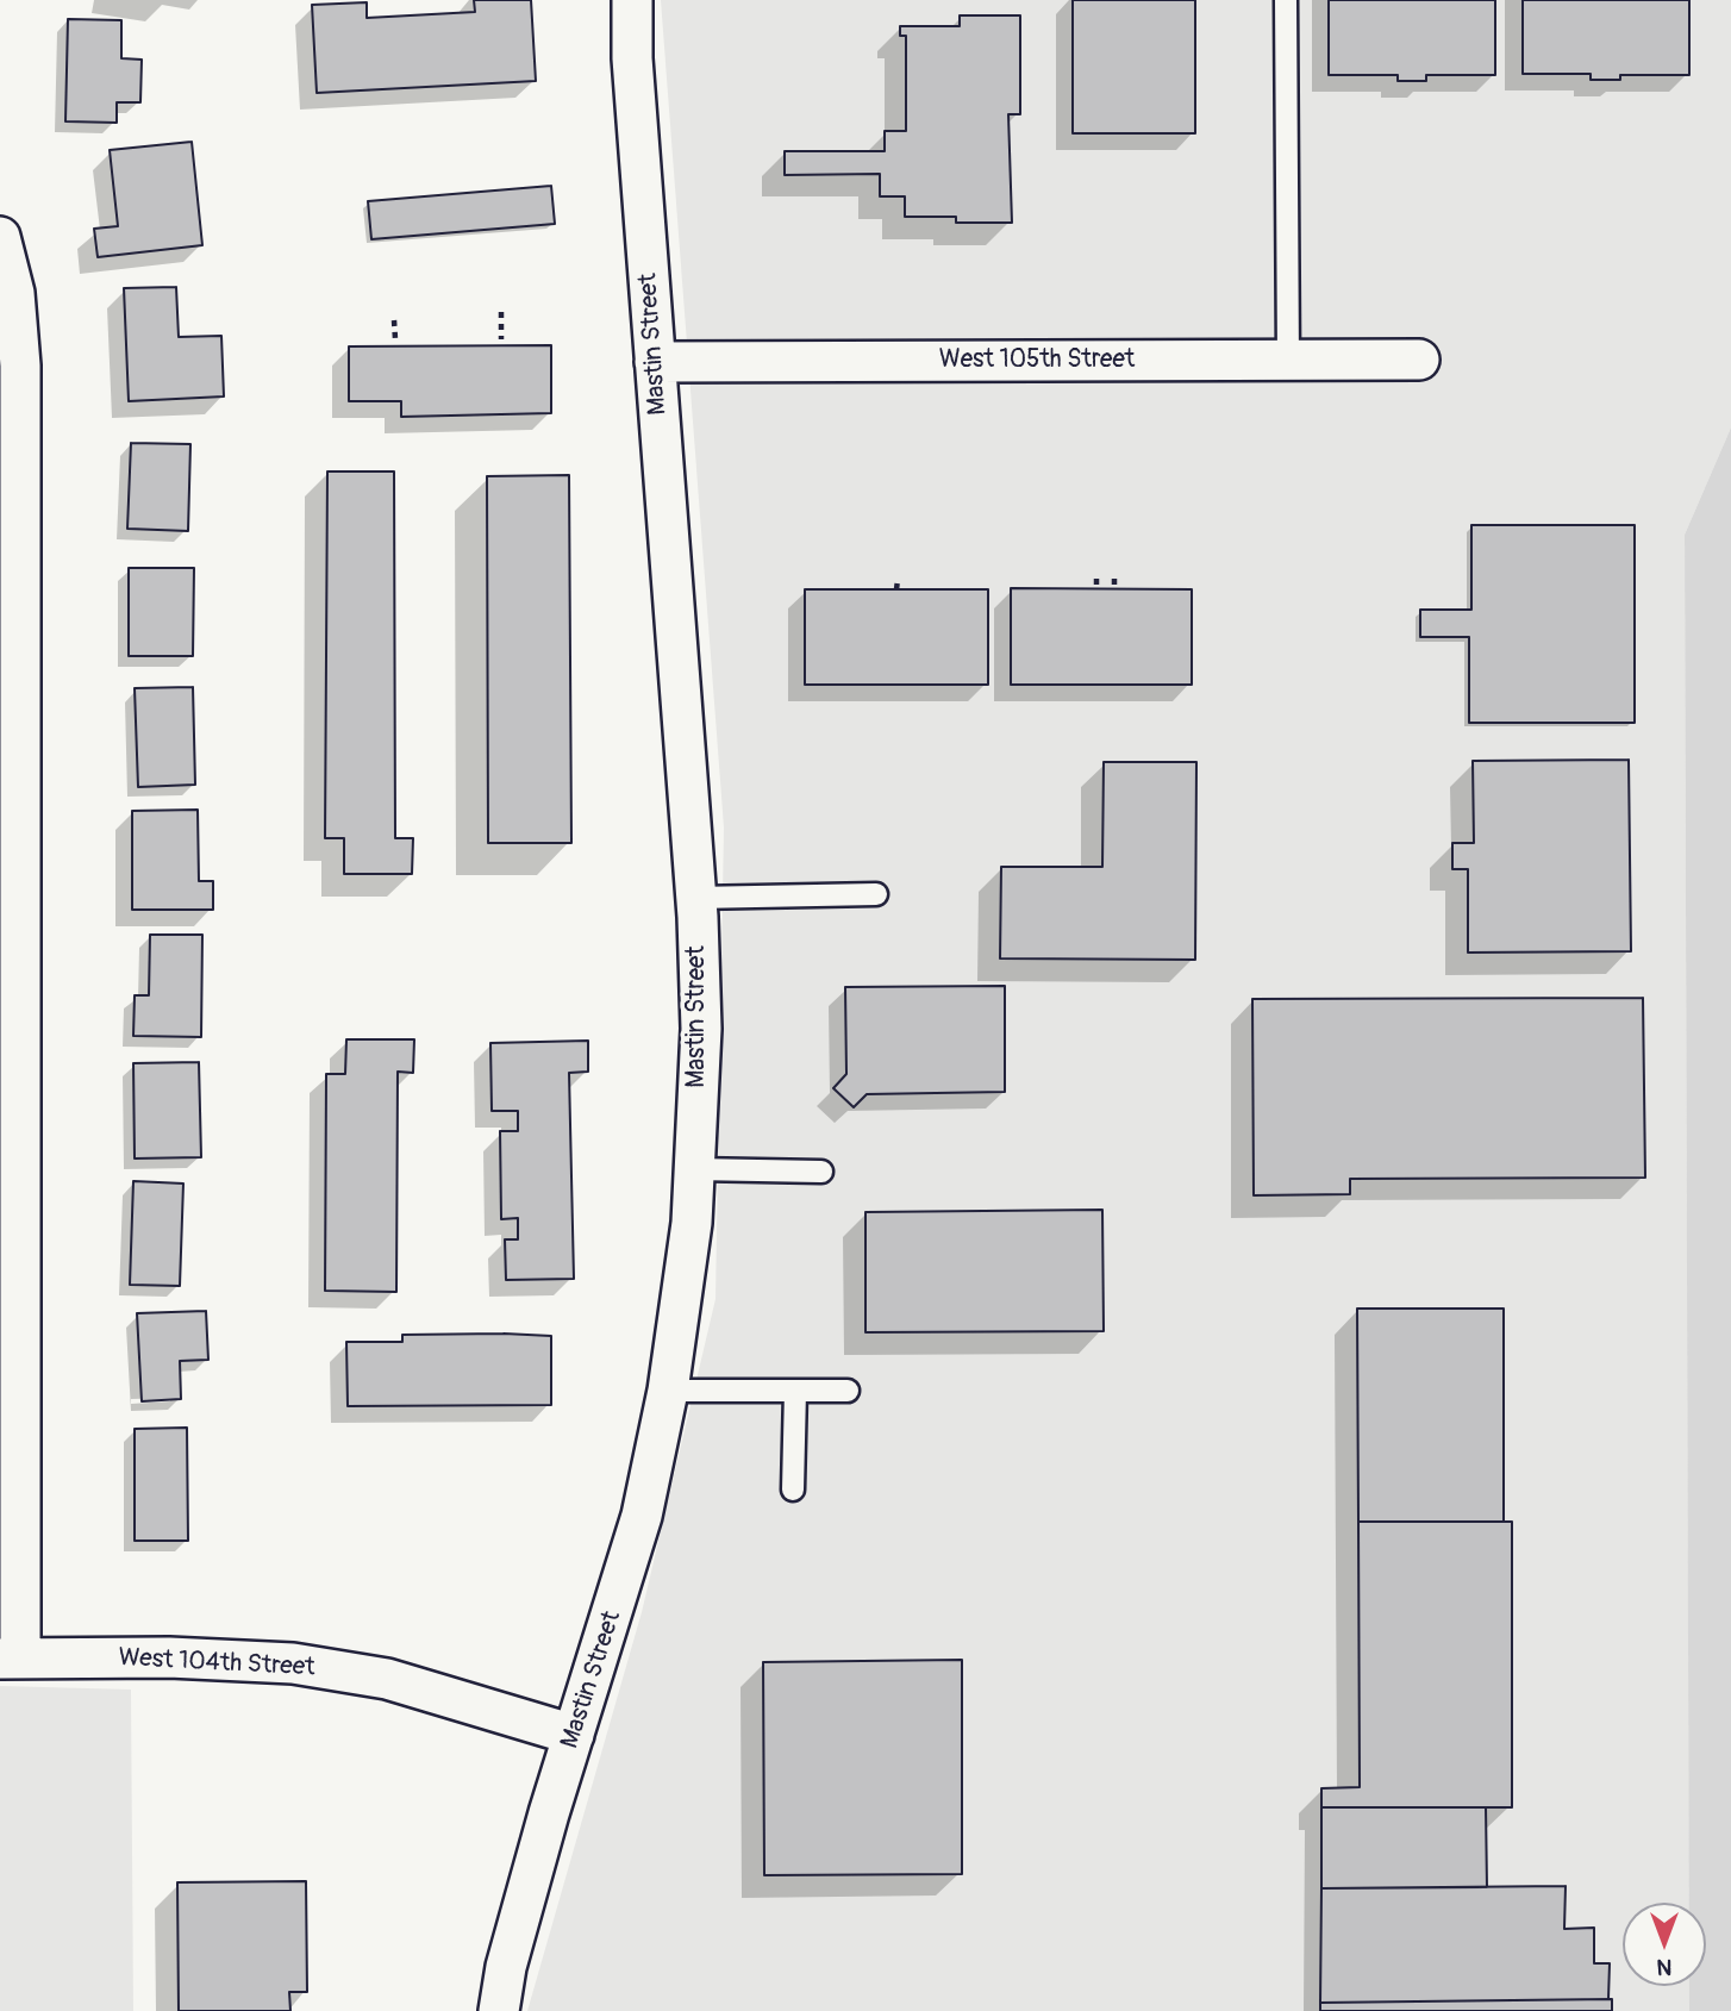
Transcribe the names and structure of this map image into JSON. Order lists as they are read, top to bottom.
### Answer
{
  "streets": {
    "street": ["Mastin Street", "West 105th Street", "West 104th Street"]
  },
  "crossings": [
    ["Mastin Street", "West 105th Street"],
    ["Mastin Street", "West 104th Street"]
  ],
  "north": "bottom"
}
